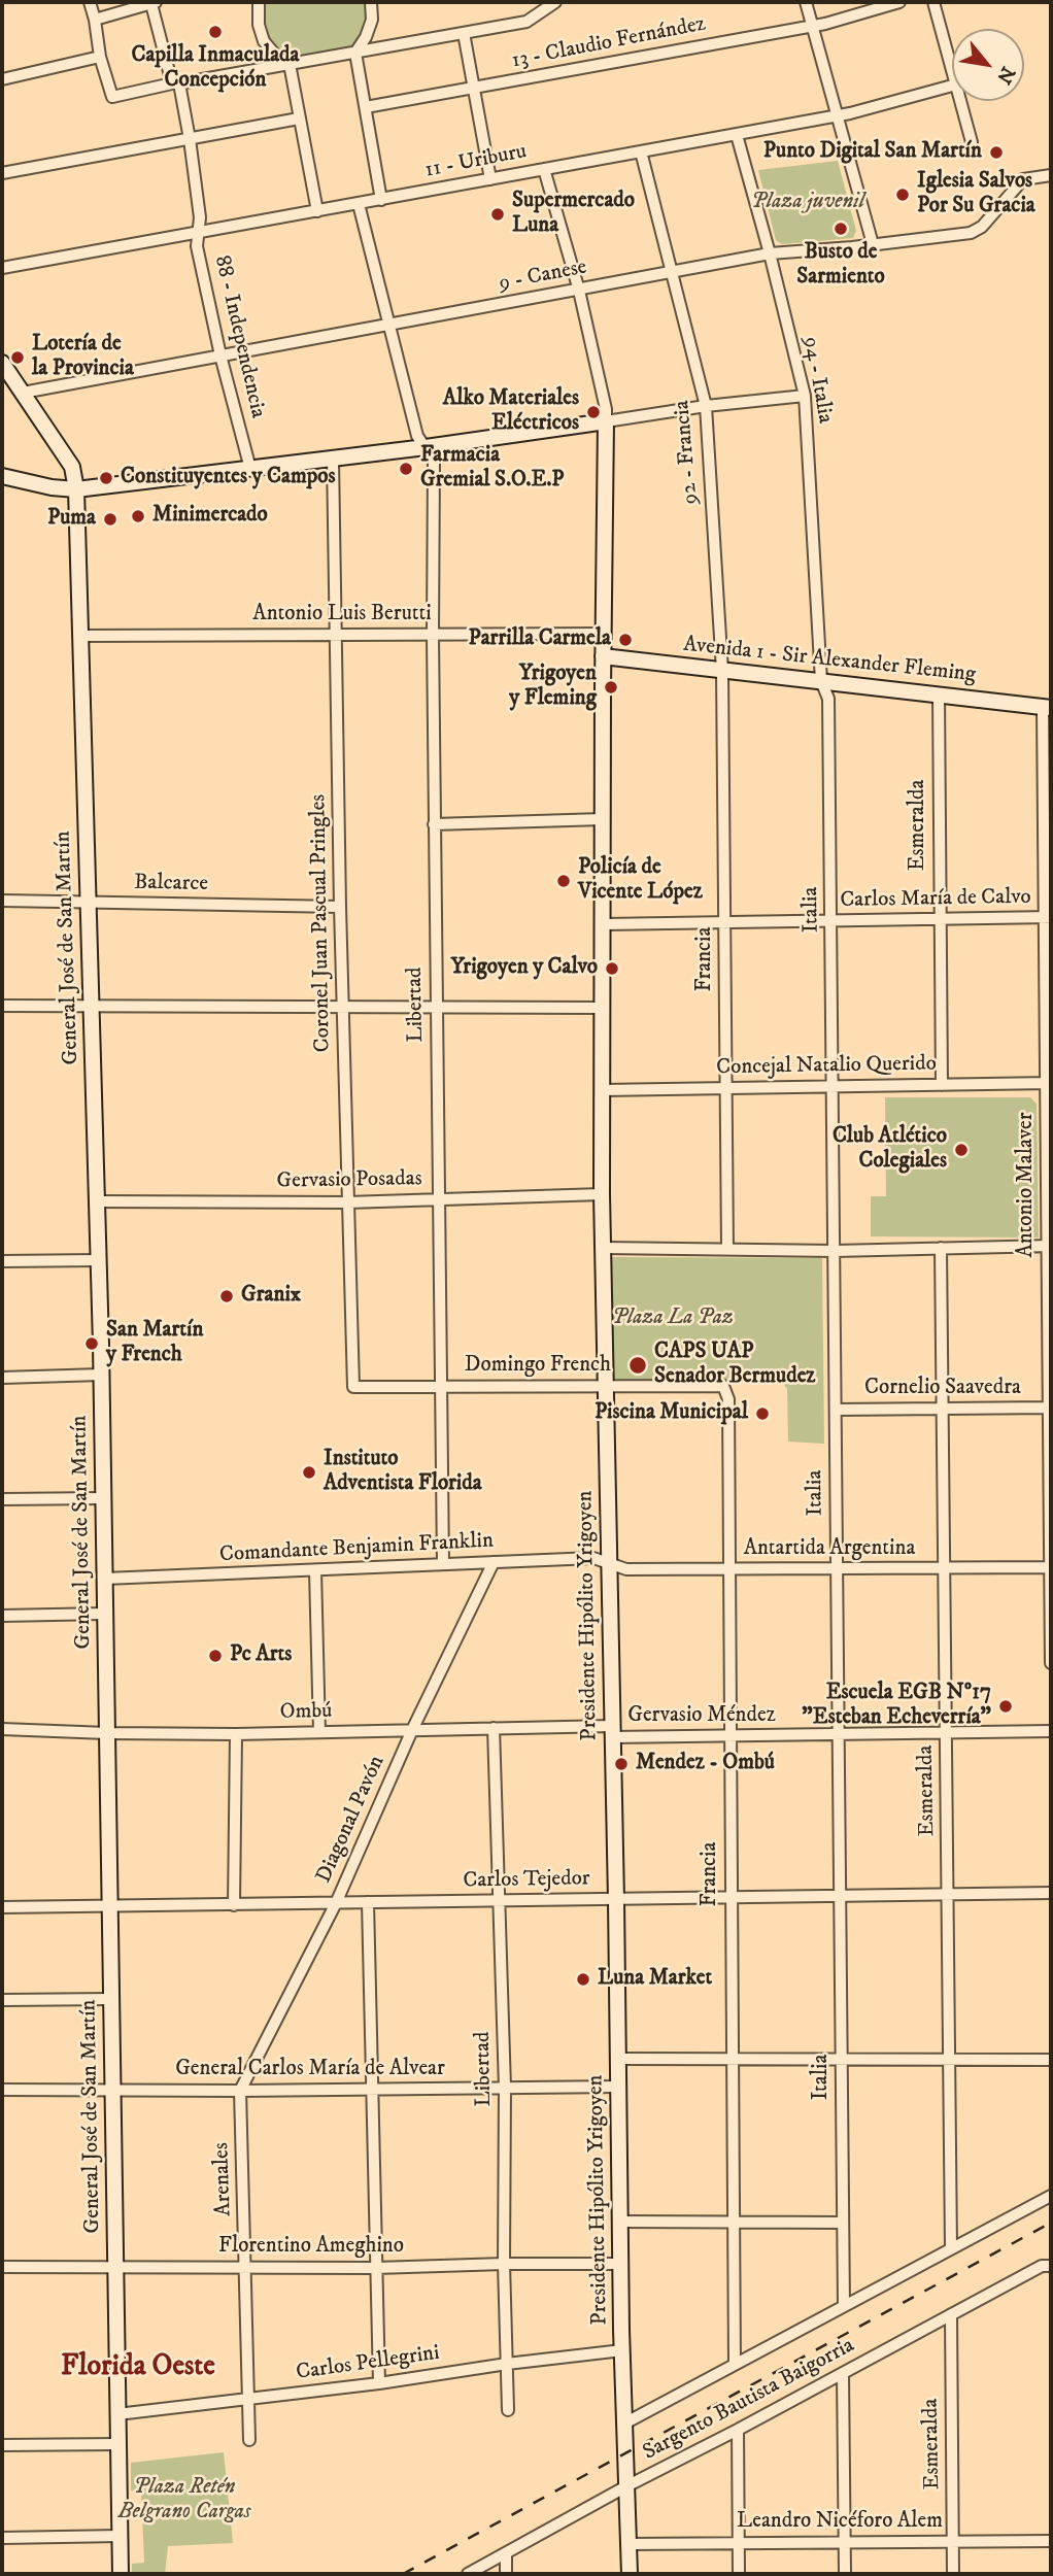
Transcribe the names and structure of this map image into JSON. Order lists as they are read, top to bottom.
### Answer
{
  "streets": {
    "street": [
      "13 - Claudio Fernández",
      "11 - Uriburu",
      "9 - Canese",
      "88 - Independencia",
      "94 - Italia",
      "92 - Francia",
      "Antonio Luis Berutti",
      "Avenida 1 - Sir Alexander Fleming",
      "Esmeralda",
      "Balcarce",
      "Carlos María de Calvo",
      "Italia",
      "Coronel Juan Pascual Pringles",
      "General José de San Martín",
      "Francia",
      "Libertad",
      "Concejal Natalio Querido",
      "Gervasio Posadas",
      "Antonio Malaver",
      "Domingo French",
      "Cornelio Saavedra",
      "Comandante Benjamin Franklin",
      "Antartida Argentina",
      "Presidente Hipólito Yrigoyen",
      "Ombú",
      "Gervasio Méndez",
      "Diagonal Pavón",
      "Carlos Tejedor",
      "General Carlos María de Alvear",
      "Arenales",
      "Florentino Ameghino",
      "Carlos Pellegrini",
      "Sargento Bautista Baigorria",
      "Leandro Nicéforo Alem"
    ]
  },
  "crossings": [
    ["11 - Uriburu", "88 - Independencia"],
    ["11 - Uriburu", "94 - Italia"],
    ["11 - Uriburu", "92 - Francia"],
    ["11 - Uriburu", "Libertad"],
    ["9 - Canese", "88 - Independencia"],
    ["9 - Canese", "94 - Italia"],
    ["9 - Canese", "92 - Francia"],
    ["9 - Canese", "General José de San Martín"],
    ["9 - Canese", "Libertad"],
    ["94 - Italia", "Avenida 1 - Sir Alexander Fleming"],
    ["94 - Italia", "Italia"],
    ["92 - Francia", "Avenida 1 - Sir Alexander Fleming"],
    ["92 - Francia", "Francia"],
    ["Antonio Luis Berutti", "Coronel Juan Pascual Pringles"],
    ["Antonio Luis Berutti", "General José de San Martín"],
    ["Antonio Luis Berutti", "Libertad"],
    ["Antonio Luis Berutti", "Presidente Hipólito Yrigoyen"],
    ["Avenida 1 - Sir Alexander Fleming", "Esmeralda"],
    ["Avenida 1 - Sir Alexander Fleming", "Italia"],
    ["Avenida 1 - Sir Alexander Fleming", "Francia"],
    ["Avenida 1 - Sir Alexander Fleming", "Antonio Malaver"],
    ["Avenida 1 - Sir Alexander Fleming", "Presidente Hipólito Yrigoyen"],
    ["Esmeralda", "Carlos María de Calvo"],
    ["Esmeralda", "Concejal Natalio Querido"],
    ["Esmeralda", "Cornelio Saavedra"],
    ["Esmeralda", "Antartida Argentina"],
    ["Esmeralda", "Gervasio Méndez"],
    ["Esmeralda", "Carlos Tejedor"],
    ["Esmeralda", "Sargento Bautista Baigorria"],
    ["Esmeralda", "Leandro Nicéforo Alem"],
    ["Balcarce", "Coronel Juan Pascual Pringles"],
    ["Balcarce", "General José de San Martín"],
    ["Carlos María de Calvo", "Italia"],
    ["Carlos María de Calvo", "Francia"],
    ["Carlos María de Calvo", "Antonio Malaver"],
    ["Carlos María de Calvo", "Presidente Hipólito Yrigoyen"],
    ["Italia", "Concejal Natalio Querido"],
    ["Italia", "Cornelio Saavedra"],
    ["Italia", "Antartida Argentina"],
    ["Italia", "Gervasio Méndez"],
    ["Italia", "Carlos Tejedor"],
    ["Italia", "Sargento Bautista Baigorria"],
    ["Coronel Juan Pascual Pringles", "Gervasio Posadas"],
    ["Coronel Juan Pascual Pringles", "Domingo French"],
    ["General José de San Martín", "Gervasio Posadas"],
    ["General José de San Martín", "Comandante Benjamin Franklin"],
    ["General José de San Martín", "Ombú"],
    ["General José de San Martín", "Carlos Tejedor"],
    ["General José de San Martín", "General Carlos María de Alvear"],
    ["General José de San Martín", "Florentino Ameghino"],
    ["General José de San Martín", "Carlos Pellegrini"],
    ["Francia", "Concejal Natalio Querido"],
    ["Francia", "Domingo French"],
    ["Francia", "Antartida Argentina"],
    ["Francia", "Gervasio Méndez"],
    ["Francia", "Carlos Tejedor"],
    ["Francia", "Sargento Bautista Baigorria"],
    ["Libertad", "Gervasio Posadas"],
    ["Libertad", "Domingo French"],
    ["Libertad", "Comandante Benjamin Franklin"],
    ["Libertad", "Ombú"],
    ["Libertad", "Carlos Tejedor"],
    ["Libertad", "General Carlos María de Alvear"],
    ["Libertad", "Florentino Ameghino"],
    ["Libertad", "Carlos Pellegrini"],
    ["Concejal Natalio Querido", "Antonio Malaver"],
    ["Concejal Natalio Querido", "Presidente Hipólito Yrigoyen"],
    ["Gervasio Posadas", "Presidente Hipólito Yrigoyen"],
    ["Antonio Malaver", "Cornelio Saavedra"],
    ["Antonio Malaver", "Antartida Argentina"],
    ["Domingo French", "Presidente Hipólito Yrigoyen"],
    ["Comandante Benjamin Franklin", "Antartida Argentina"],
    ["Comandante Benjamin Franklin", "Presidente Hipólito Yrigoyen"],
    ["Comandante Benjamin Franklin", "Diagonal Pavón"],
    ["Antartida Argentina", "Presidente Hipólito Yrigoyen"],
    ["Presidente Hipólito Yrigoyen", "Ombú"],
    ["Presidente Hipólito Yrigoyen", "Gervasio Méndez"],
    ["Presidente Hipólito Yrigoyen", "Carlos Tejedor"],
    ["Presidente Hipólito Yrigoyen", "General Carlos María de Alvear"],
    ["Presidente Hipólito Yrigoyen", "Florentino Ameghino"],
    ["Presidente Hipólito Yrigoyen", "Carlos Pellegrini"],
    ["Presidente Hipólito Yrigoyen", "Sargento Bautista Baigorria"],
    ["Presidente Hipólito Yrigoyen", "Leandro Nicéforo Alem"],
    ["Ombú", "Gervasio Méndez"],
    ["Ombú", "Diagonal Pavón"],
    ["Diagonal Pavón", "Carlos Tejedor"],
    ["Diagonal Pavón", "General Carlos María de Alvear"],
    ["Diagonal Pavón", "Arenales"],
    ["General Carlos María de Alvear", "Arenales"],
    ["Arenales", "Florentino Ameghino"],
    ["Arenales", "Carlos Pellegrini"]
  ],
  "districts": ["Florida Oeste"],
  "parks": ["Plaza juvenil", "Plaza La Paz", "Plaza Retén Belgrano Cargas"],
  "places": [
    "Capilla Inmaculada Concepción",
    "Punto Digital San Martín",
    "Iglesia Salvos Por Su Gracia",
    "Supermercado Luna",
    "Busto de Sarmiento",
    "Lotería de la Provincia",
    "Alko Materiales Eléctricos",
    "Farmacia Gremial S.O.E.P",
    "Constituyentes y Campos",
    "Minimercado",
    "Puma",
    "Parrilla Carmela",
    "Yrigoyen y Fleming",
    "Policía de Vicente López",
    "Yrigoyen y Calvo",
    "Club Atlético Colegiales",
    "Granix",
    "San Martín y French",
    "CAPS UAP Senador Bermudez",
    "Piscina Municipal",
    "Instituto Adventista Florida",
    "Pc Arts",
    "Escuela EGB Nº17 \"Esteban Echeverría\"",
    "Mendez - Ombú",
    "Luna Market"
  ],
  "north": "bottom right"
}
